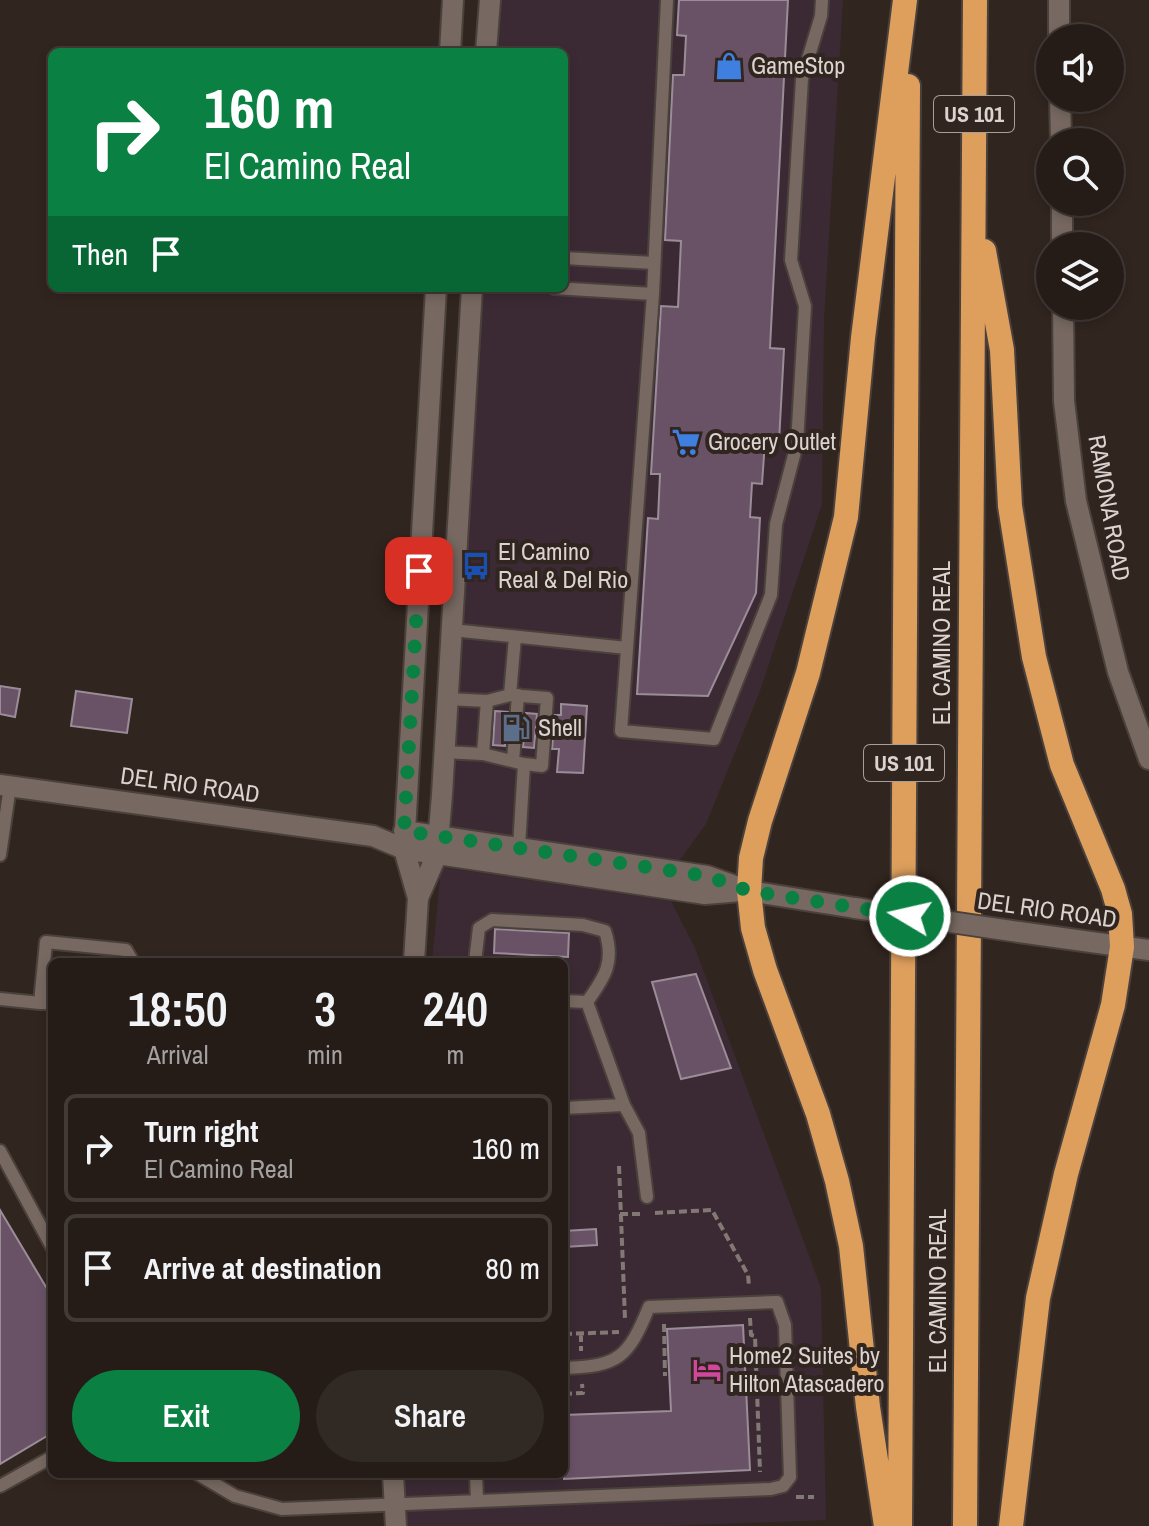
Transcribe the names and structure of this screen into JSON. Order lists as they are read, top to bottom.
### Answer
{
  "streets": {
    "highway": ["US 101", "EL CAMINO REAL"],
    "street": ["RAMONA ROAD", "DEL RIO ROAD"]
  },
  "places": {
    "shop": ["GameStop"],
    "supermarket": ["Grocery Outlet"],
    "bus stop": ["El Camino Real & Del Rio"],
    "fuel station": ["Shell"],
    "hotel": ["Home2 Suites by Hilton Atascadero"]
  },
  "page": {
    "turn": ["160 m", "El Camino Real"],
    "then": "Then",
    "eta": [
      "18:50",
      "Arrival",
      "3",
      "min",
      "240",
      "m"
    ],
    "list": [
      {
        "name": "Turn right",
        "note": "El Camino Real",
        "value": "160 m"
      },
      {
        "name": "Arrive at destination",
        "value": "80 m"
      }
    ],
    "buttons": ["Exit", "Share"]
  }
}
